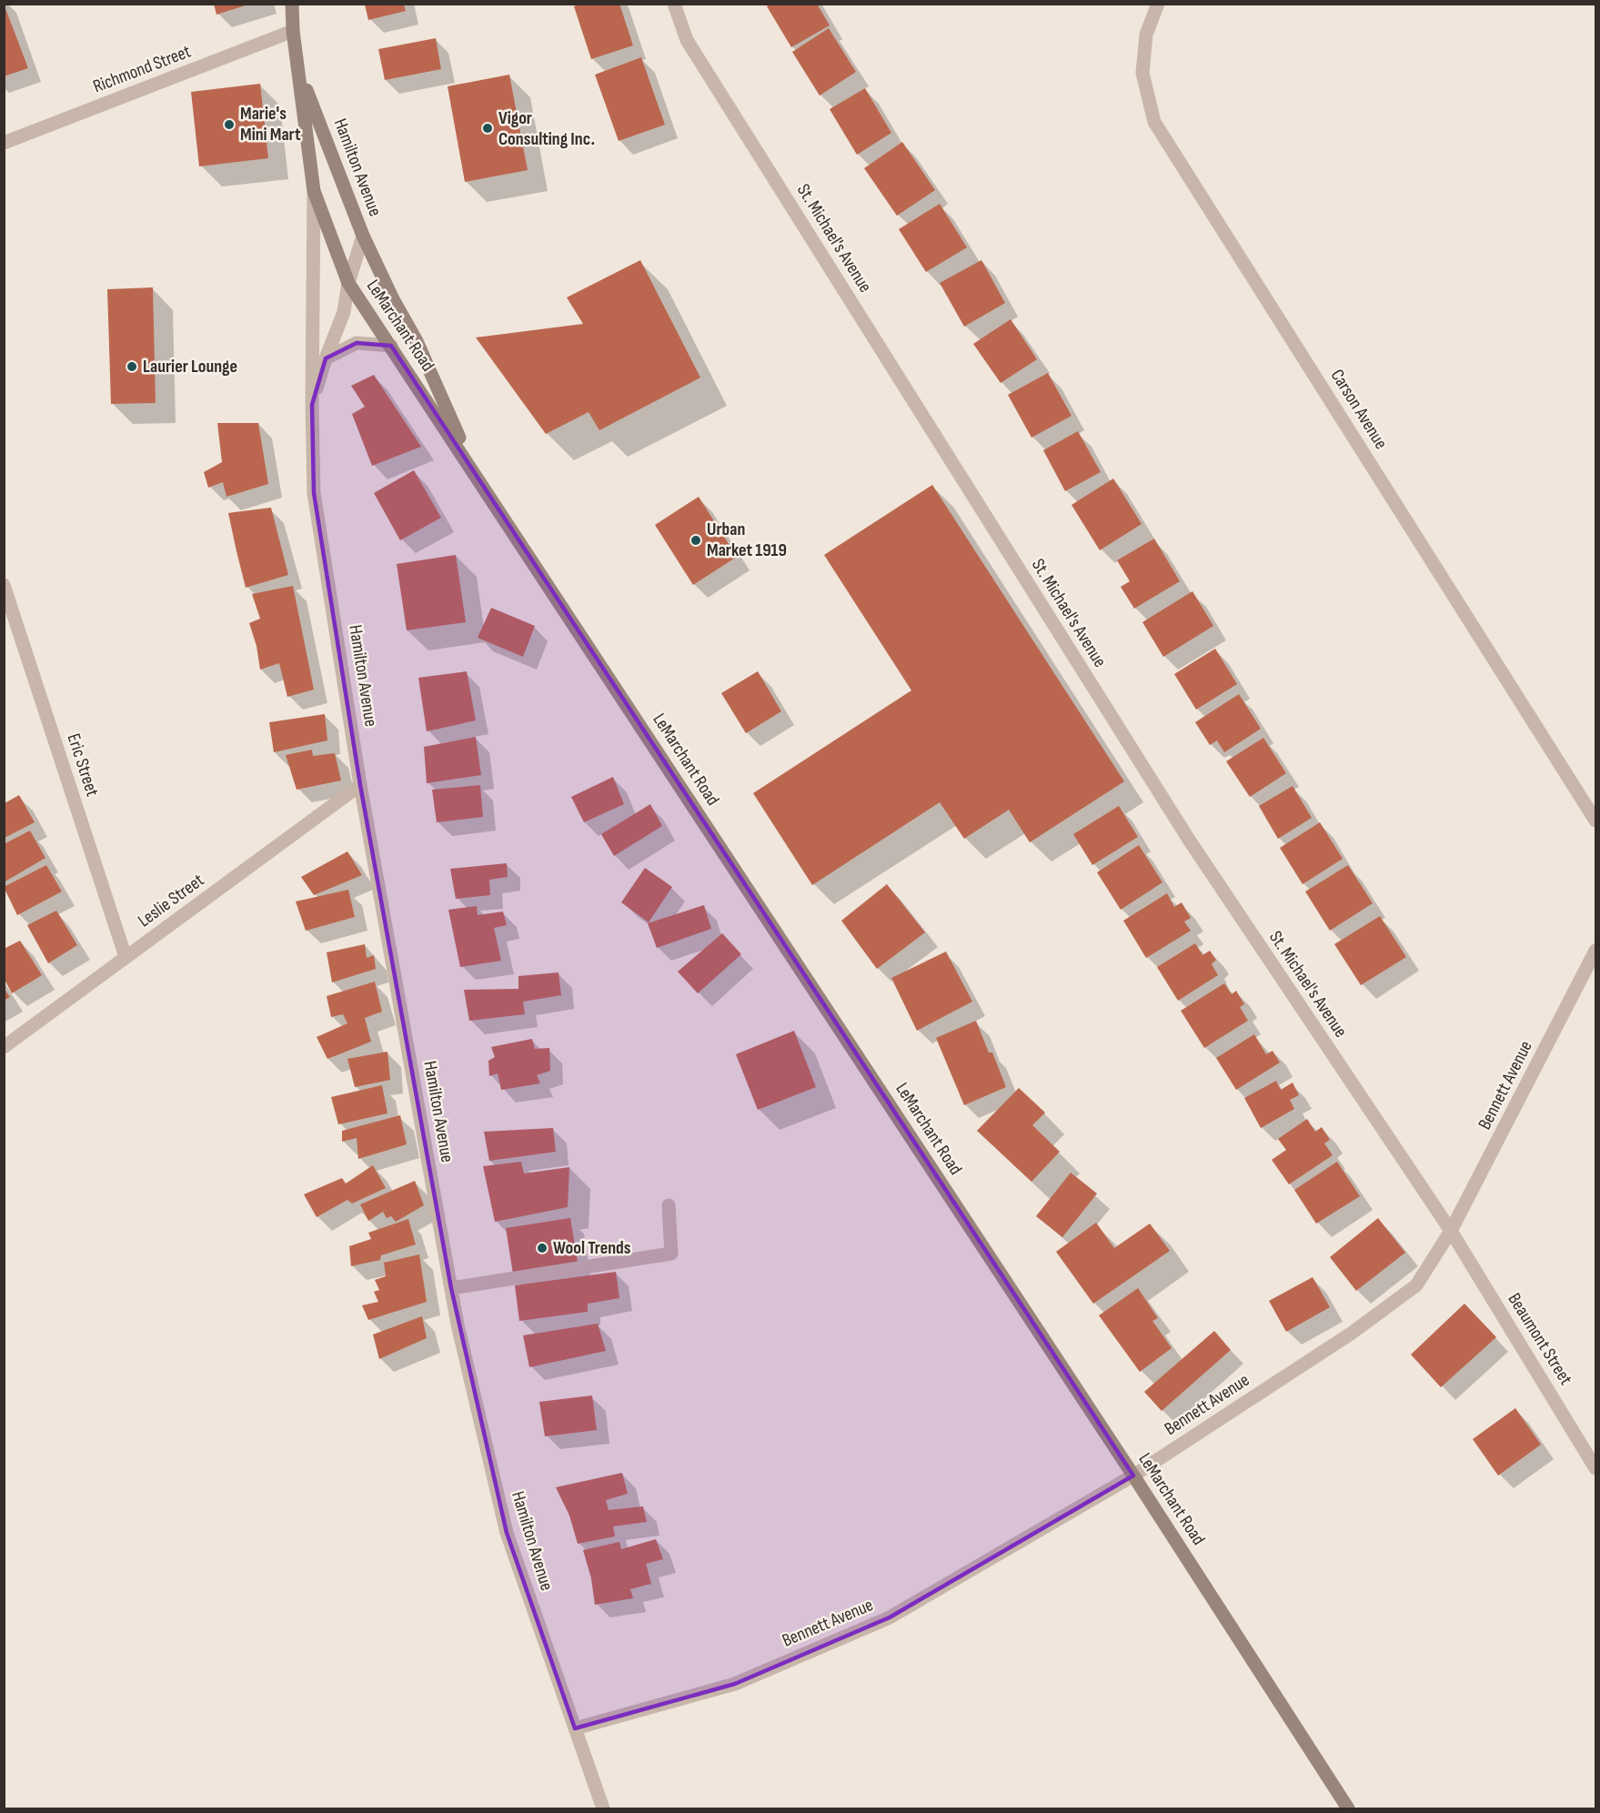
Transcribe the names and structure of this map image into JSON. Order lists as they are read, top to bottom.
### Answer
{
  "streets": {
    "main road": ["Hamilton Avenue", "LeMarchant Road"],
    "street": [
      "Richmond Street",
      "St. Michael's Avenue",
      "Carson Avenue",
      "Eric Street",
      "Leslie Street",
      "Bennett Avenue",
      "Beaumont Street"
    ]
  },
  "crossings": [
    ["Richmond Street", "Hamilton Avenue"],
    ["Hamilton Avenue", "LeMarchant Road"],
    ["Hamilton Avenue", "Leslie Street"],
    ["Hamilton Avenue", "Bennett Avenue"],
    ["St. Michael's Avenue", "Bennett Avenue"],
    ["St. Michael's Avenue", "Beaumont Street"],
    ["LeMarchant Road", "Bennett Avenue"],
    ["Eric Street", "Leslie Street"],
    ["Bennett Avenue", "Beaumont Street"]
  ],
  "places": [
    "Marie's Mini Mart",
    "Vigor Consulting Inc.",
    "Laurier Lounge",
    "Urban Market 1919",
    "Wool Trends"
  ]
}
